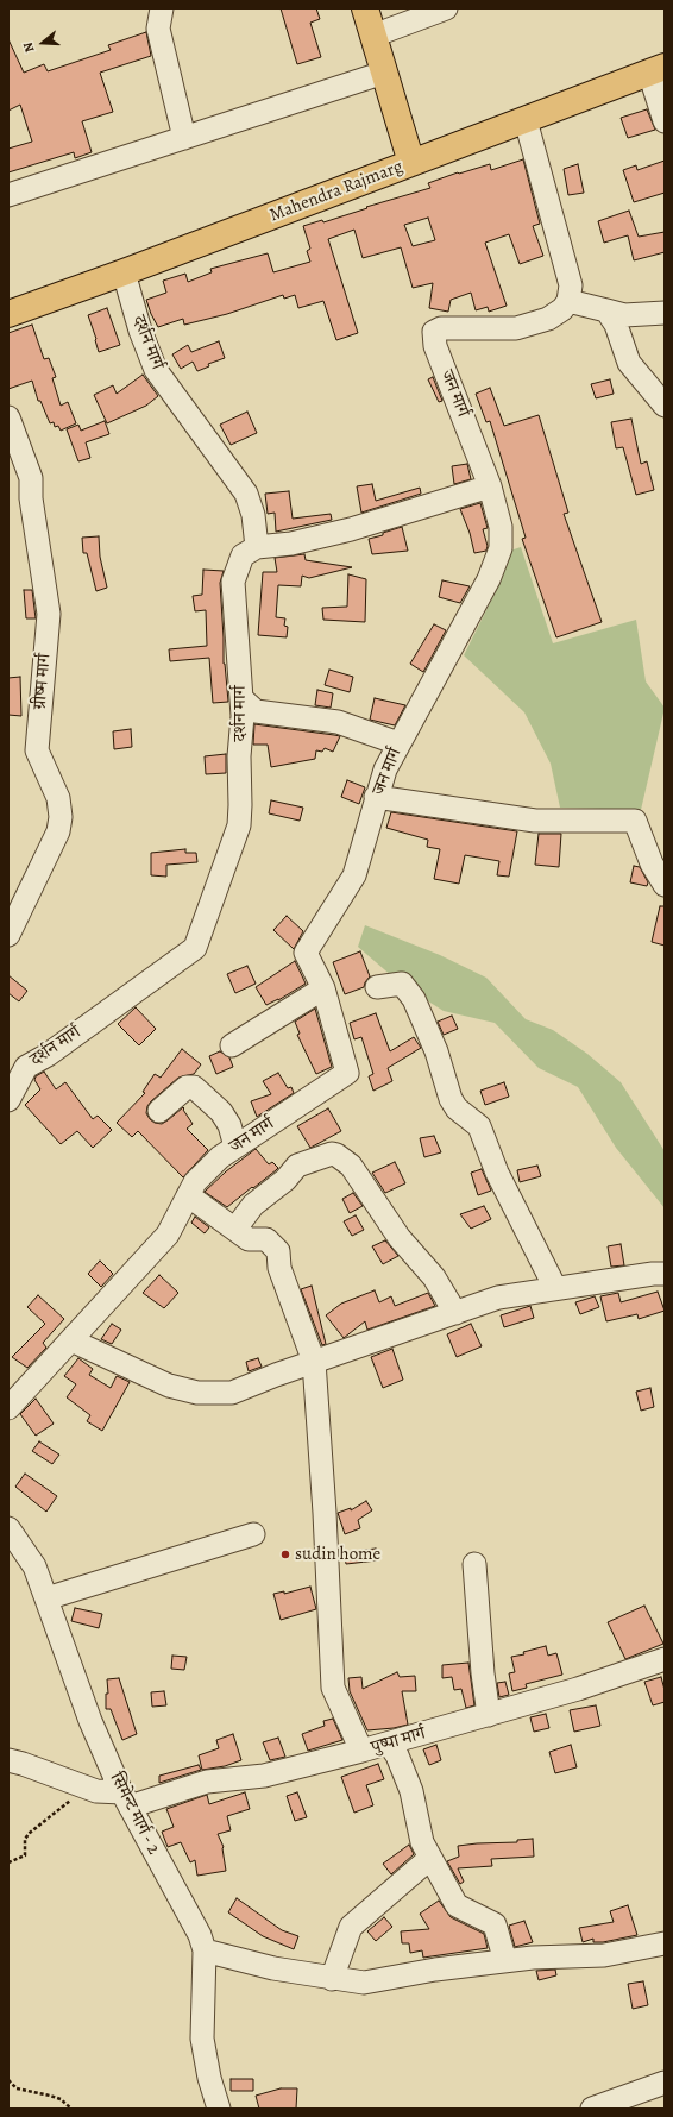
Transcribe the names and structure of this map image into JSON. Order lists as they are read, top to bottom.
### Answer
{
  "streets": {
    "highway": ["Mahendra Rajmarg"],
    "street": [
      "दर्शन मार्ग",
      "जन मार्ग",
      "ग्रीष्म मार्ग",
      "पुष्पा मार्ग",
      "सिमेन्ट मार्ग - 2"
    ]
  },
  "crossings": [
    ["Mahendra Rajmarg", "दर्शन मार्ग"],
    ["पुष्पा मार्ग", "सिमेन्ट मार्ग - 2"]
  ],
  "places": ["sudin home"],
  "north": "left"
}
